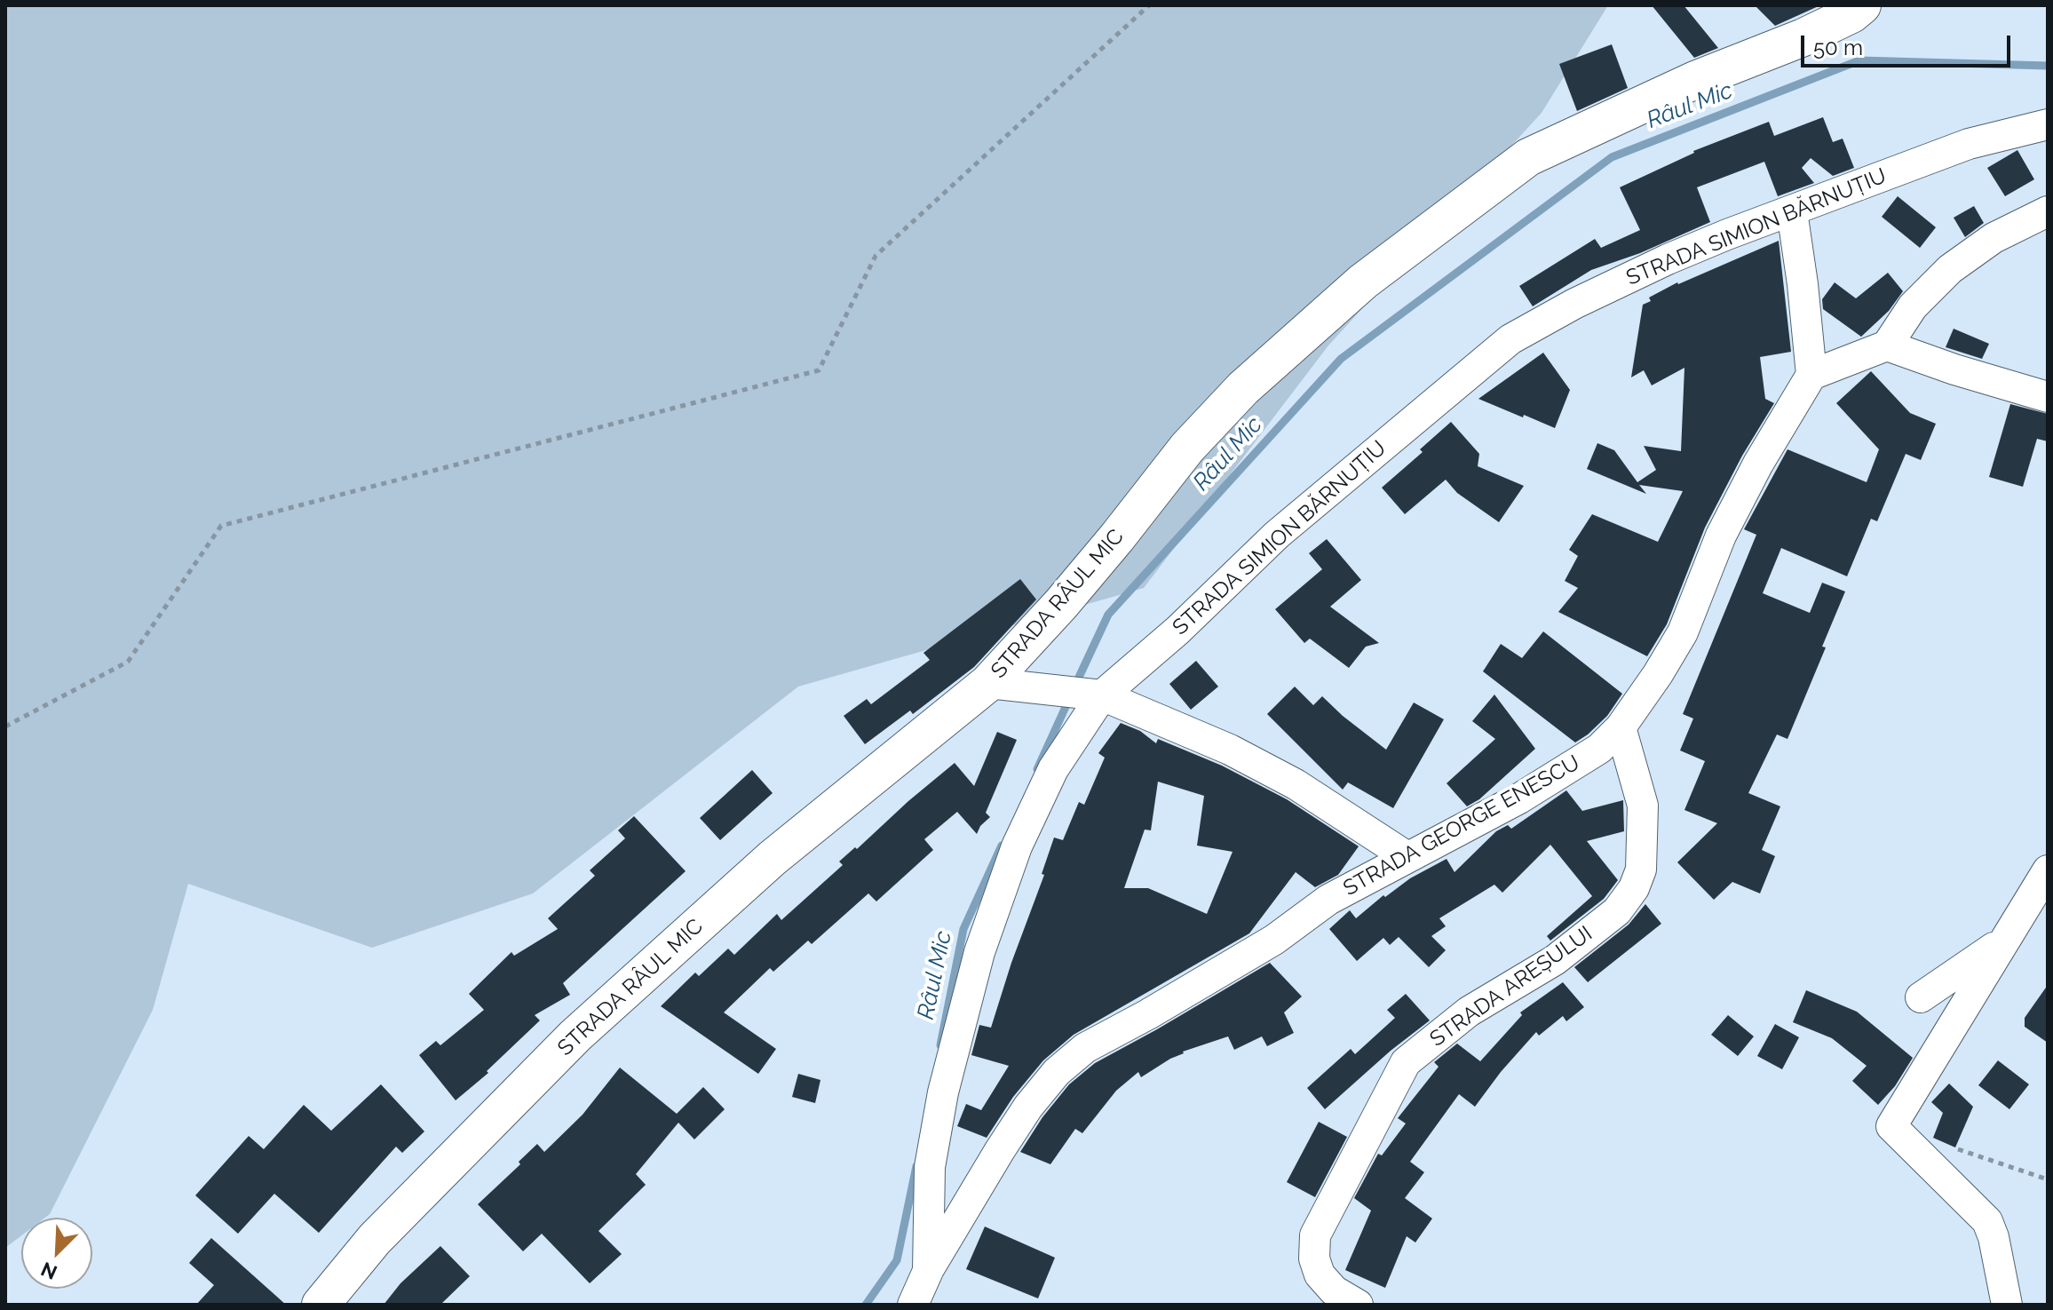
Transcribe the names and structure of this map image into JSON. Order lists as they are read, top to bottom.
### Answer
{
  "streets": {
    "street": [
      "STRADA SIMION BĂRNUȚIU",
      "STRADA RÂUL MIC",
      "STRADA GEORGE ENESCU",
      "STRADA AREȘULUI"
    ]
  },
  "crossings": [
    ["STRADA SIMION BĂRNUȚIU", "STRADA GEORGE ENESCU"],
    ["STRADA GEORGE ENESCU", "STRADA AREȘULUI"]
  ],
  "water": ["Râul Mic"],
  "scale_bar": "50 m",
  "north": "bottom left"
}
